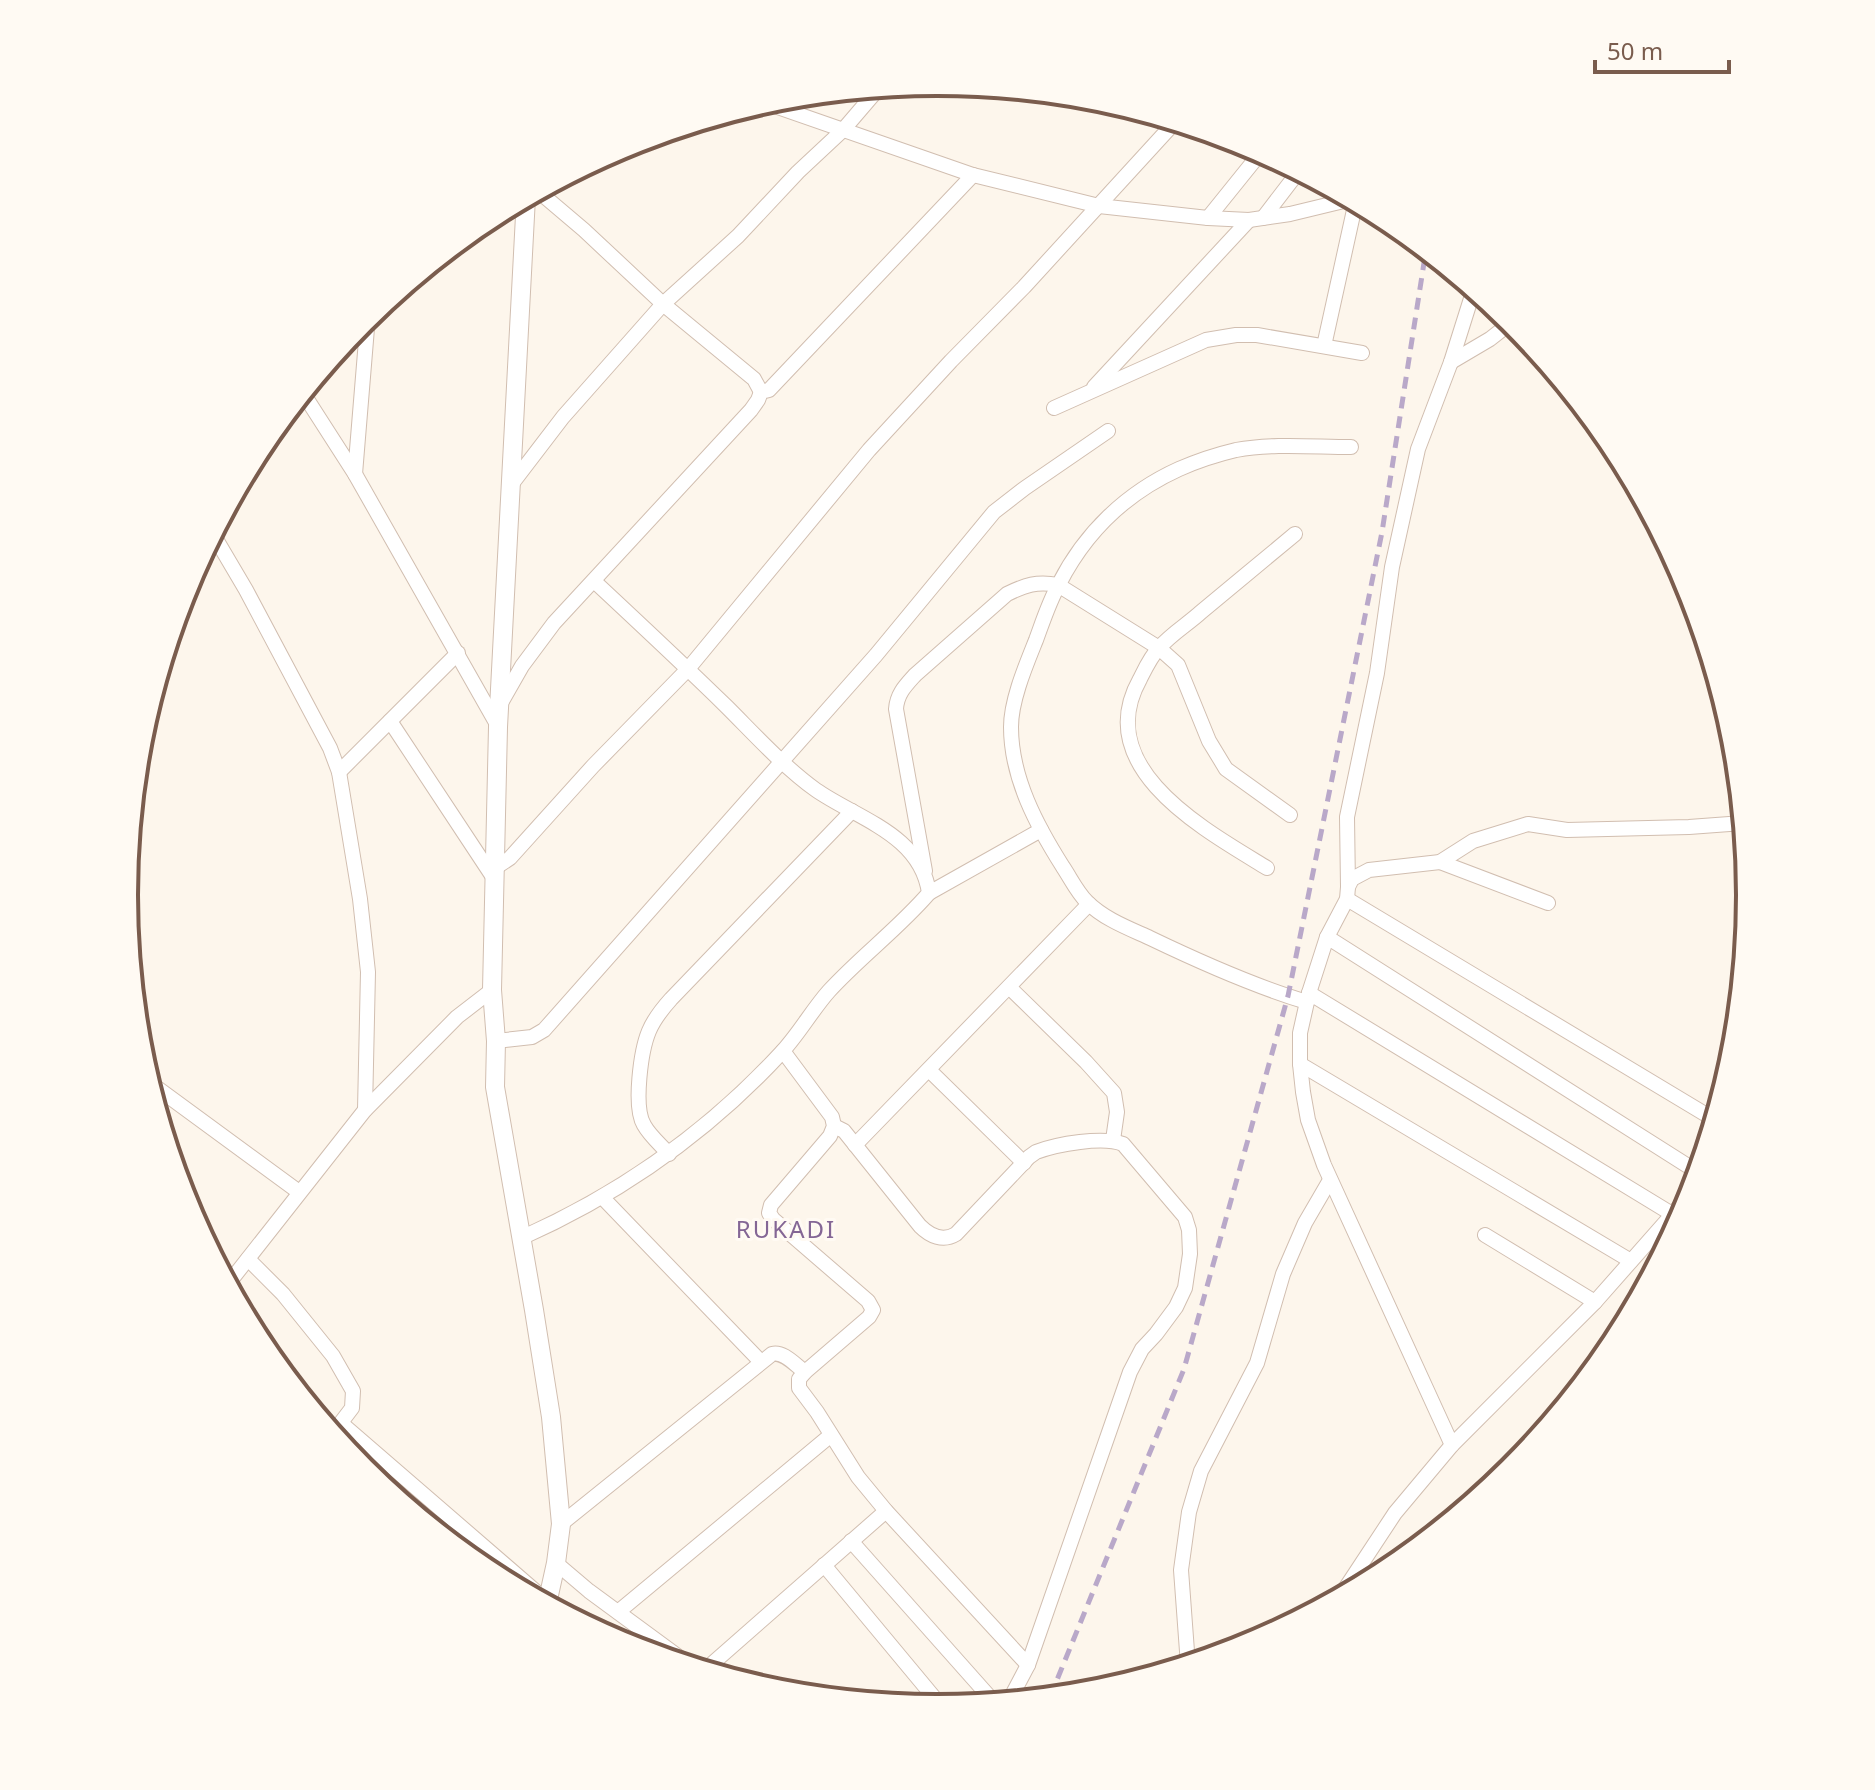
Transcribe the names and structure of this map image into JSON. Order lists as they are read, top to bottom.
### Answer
{
  "districts": ["RUKADI"],
  "scale_bar": "50 m"
}
